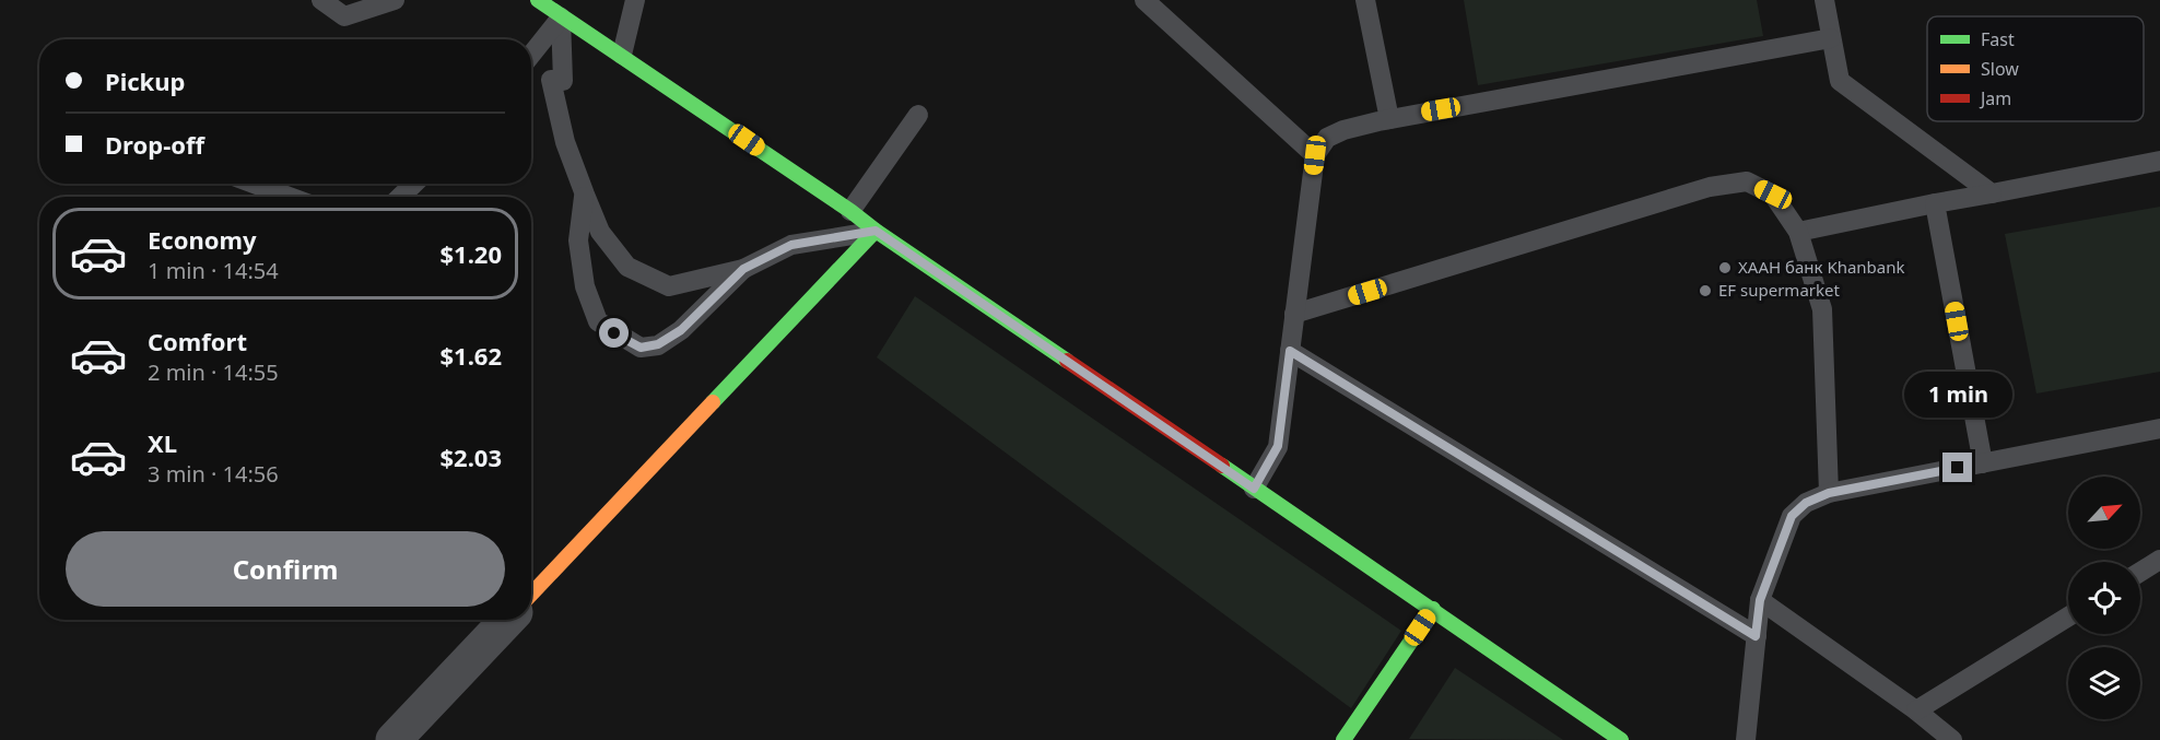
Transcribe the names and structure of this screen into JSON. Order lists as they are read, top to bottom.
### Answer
{
  "places": ["ХААН банк Khanbank", "EF supermarket"],
  "legend": ["Fast", "Slow", "Jam"],
  "north": "top right",
  "page": {
    "banner": ["Pickup", "Drop-off"],
    "list": [
      {
        "name": "Economy",
        "note": "1 min · 14:54",
        "value": "$1.20"
      },
      {
        "name": "Comfort",
        "note": "2 min · 14:55",
        "value": "$1.62"
      },
      {
        "name": "XL",
        "note": "3 min · 14:56",
        "value": "$2.03"
      }
    ],
    "bubble": "1 min",
    "buttons": "Confirm"
  }
}
